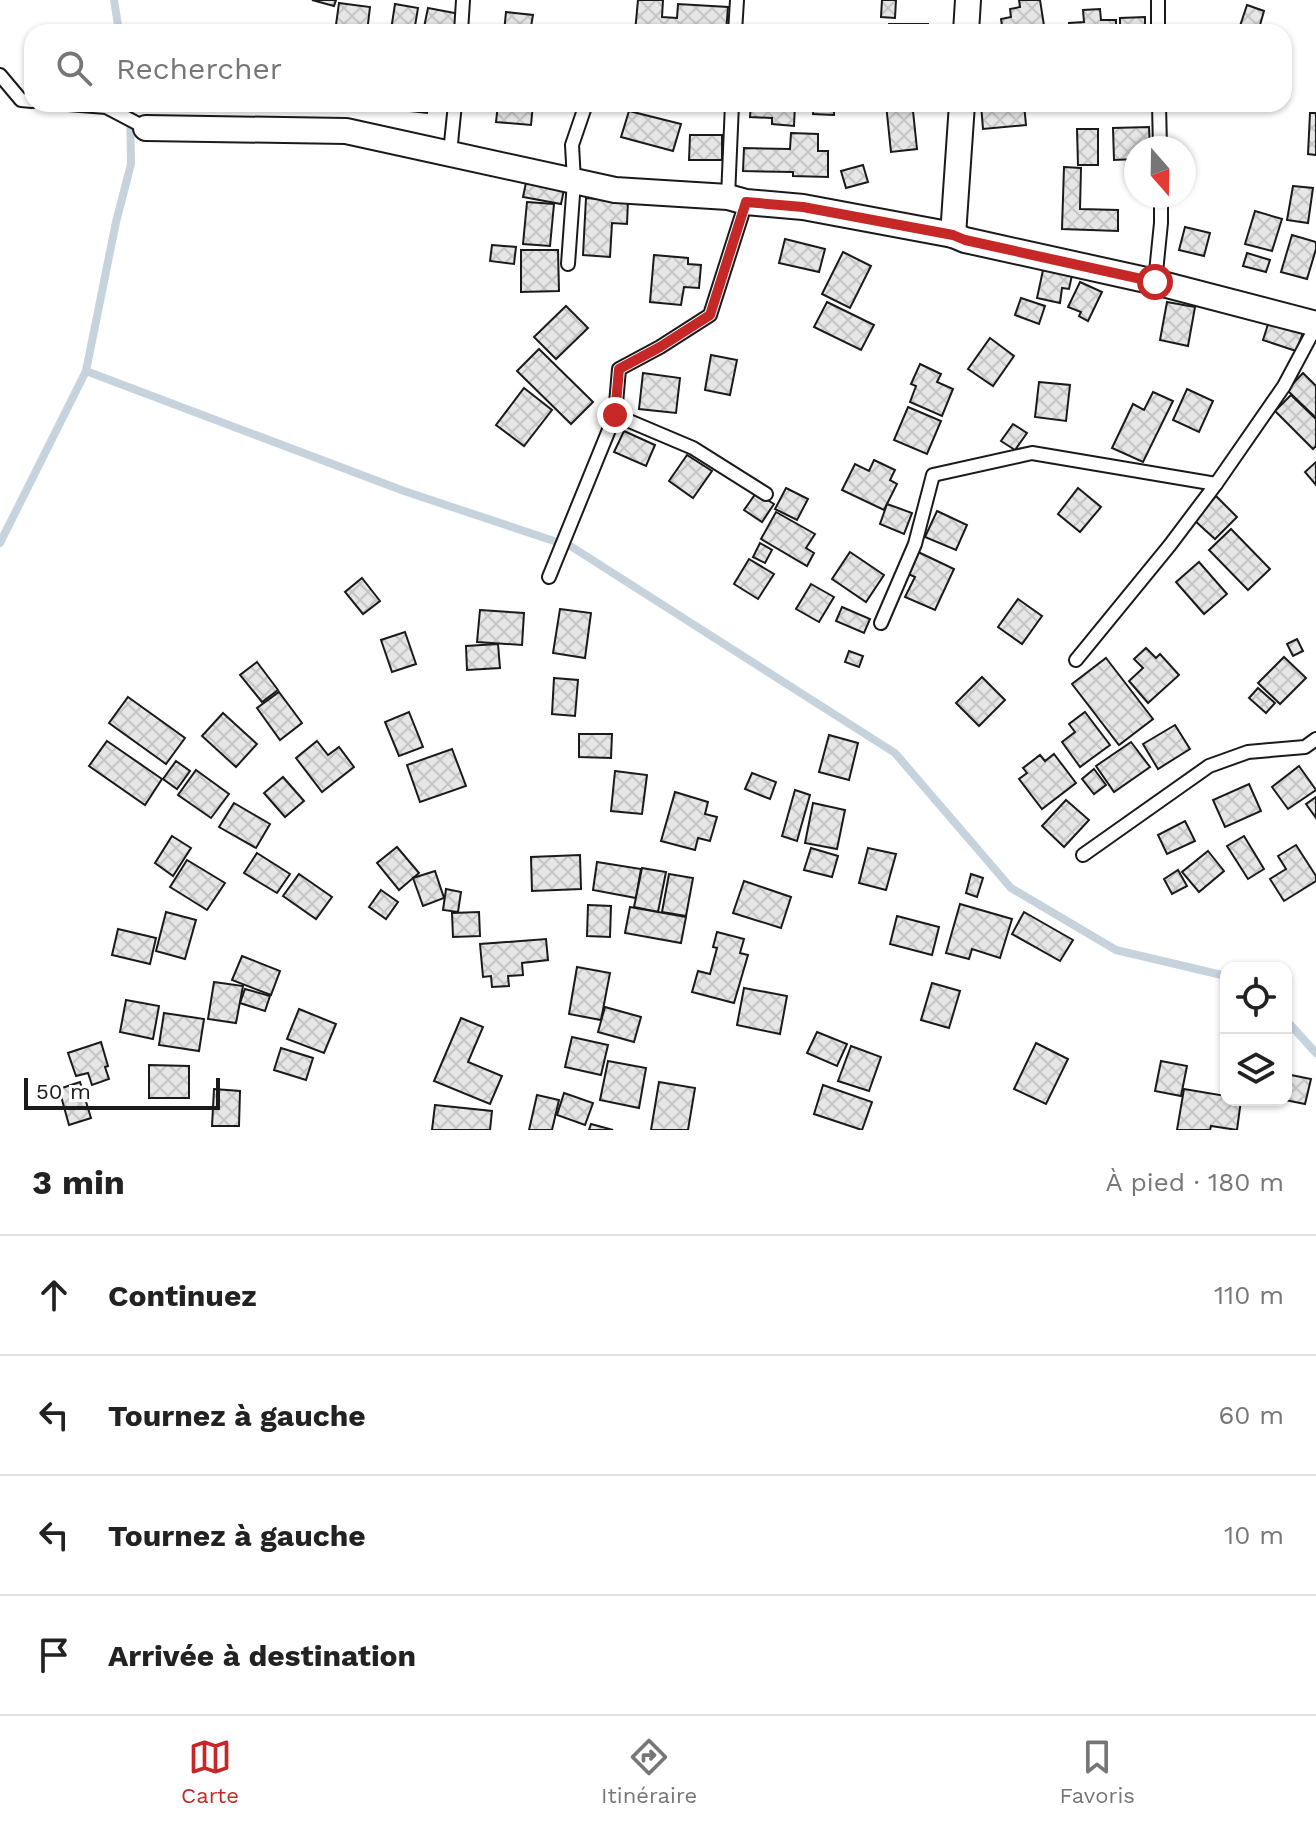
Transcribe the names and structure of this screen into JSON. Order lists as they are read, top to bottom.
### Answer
{
  "scale_bar": "50 m",
  "north": "bottom",
  "page": {
    "search": "Rechercher",
    "scale": "50 m",
    "heading": ["3 min", "À pied · 180 m"],
    "list": [
      ["Continuez", "110 m"],
      ["Tournez à gauche", "60 m"],
      ["Tournez à gauche", "10 m"],
      "Arrivée à destination"
    ],
    "nav": ["Carte", "Itinéraire", "Favoris"]
  }
}
